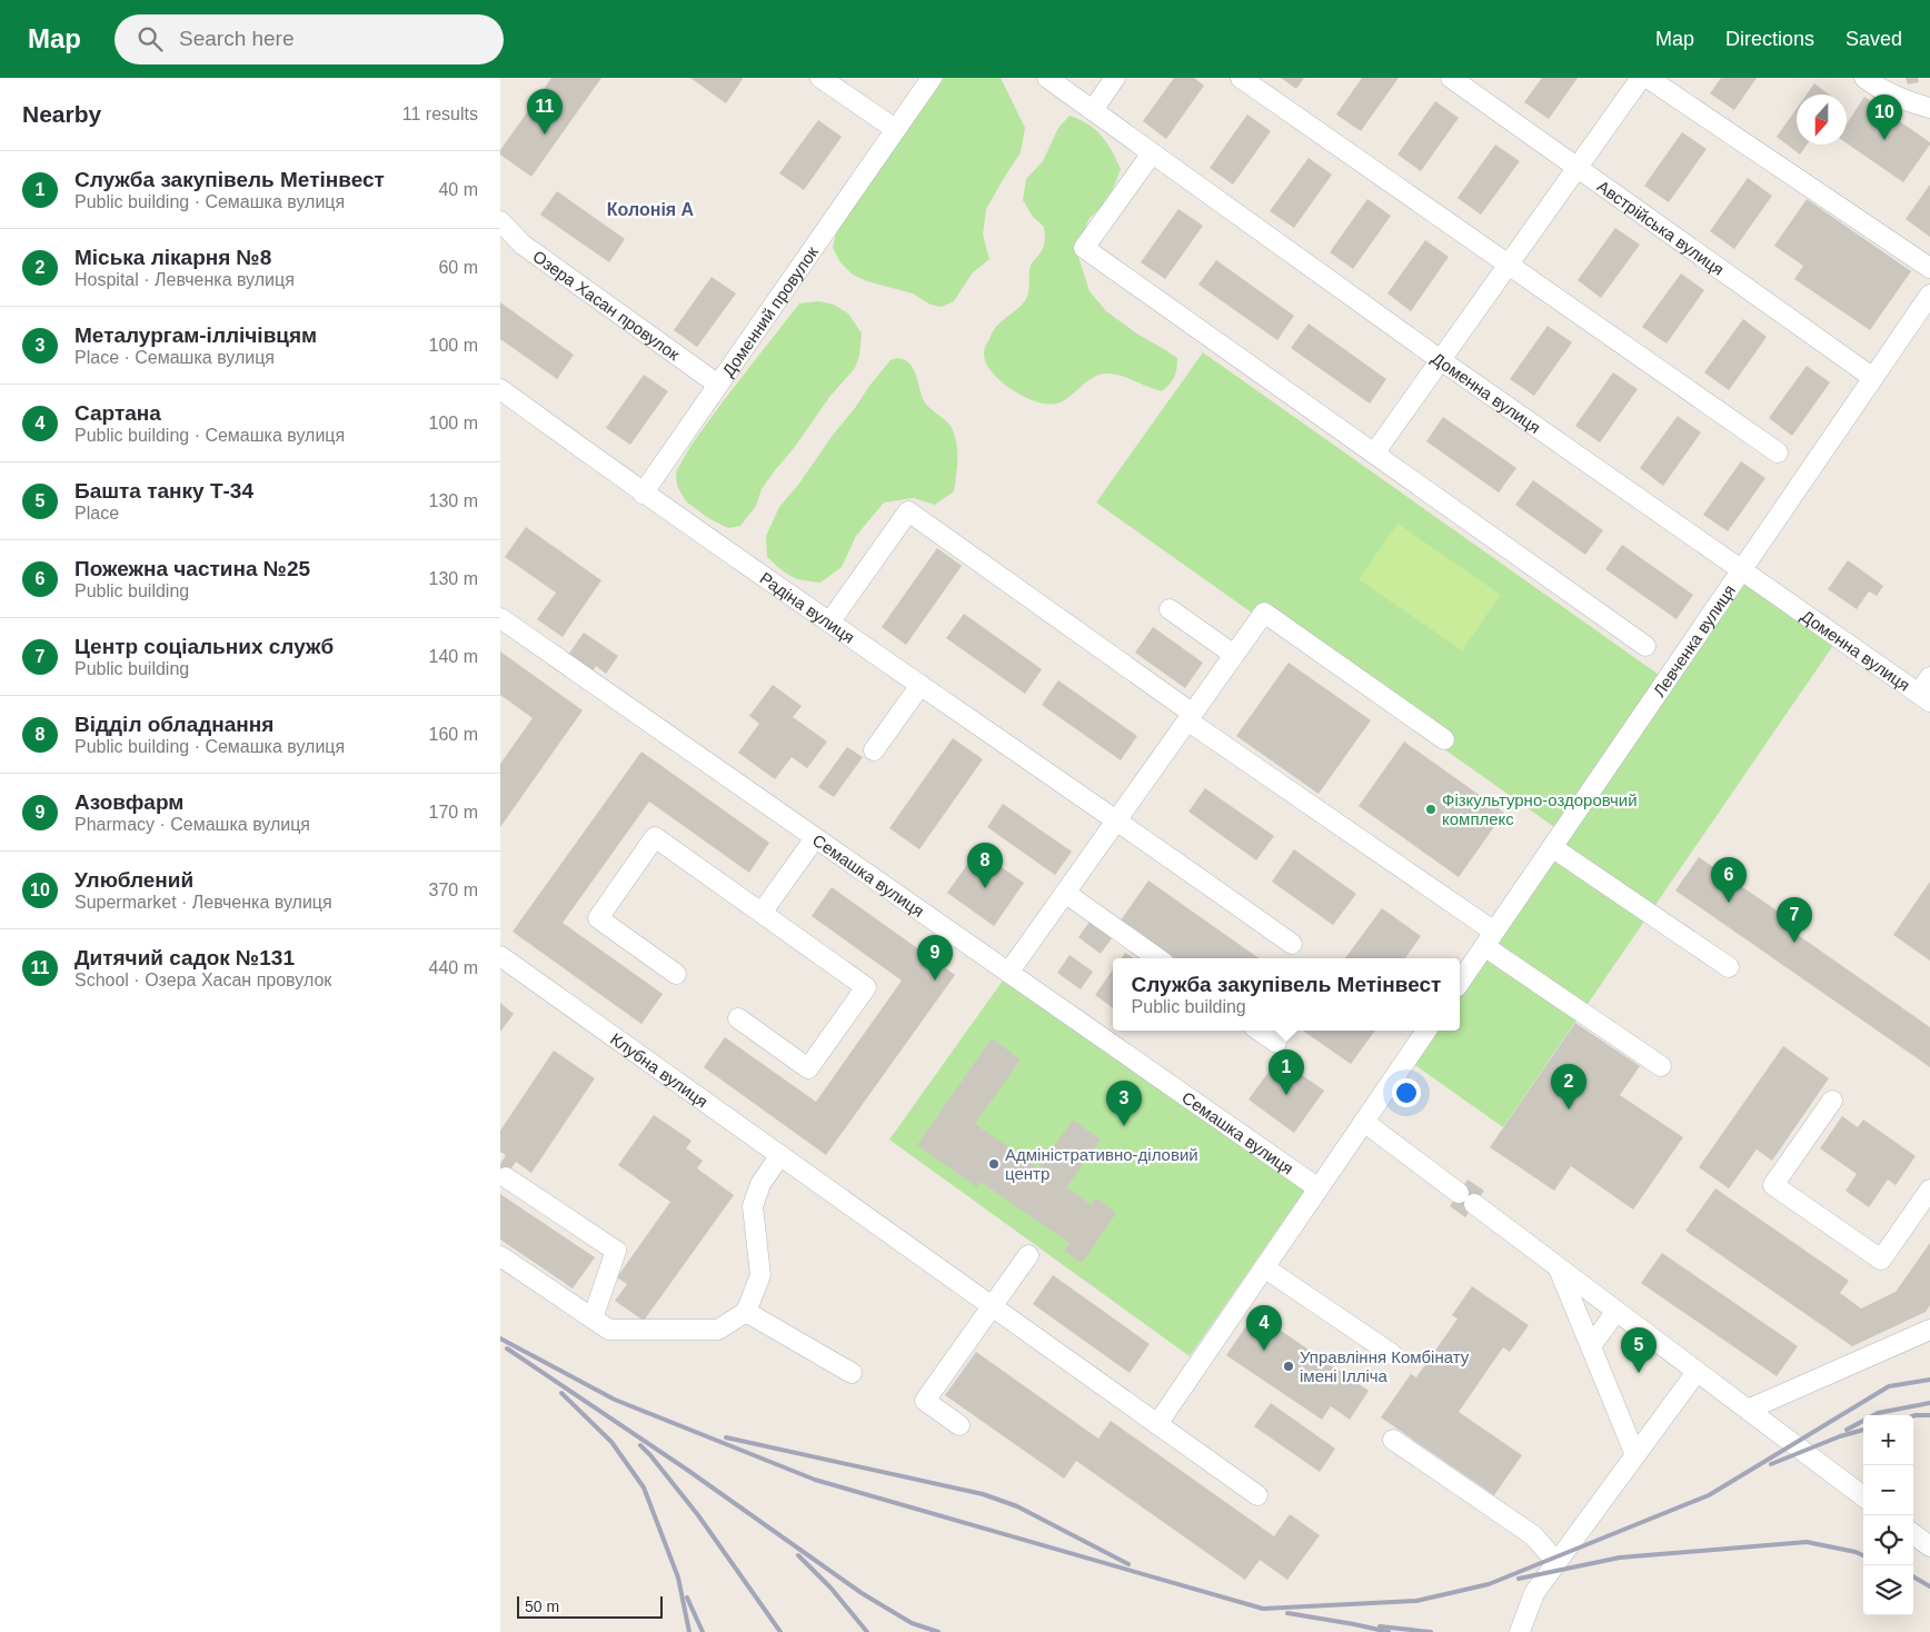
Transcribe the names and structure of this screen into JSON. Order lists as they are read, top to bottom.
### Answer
{
  "streets": {
    "street": [
      "Австрійська вулиця",
      "Озера Хасан провулок",
      "Доменний провулок",
      "Доменна вулиця",
      "Радіна вулиця",
      "Левченка вулиця",
      "Семашка вулиця",
      "Клубна вулиця"
    ]
  },
  "crossings": [
    ["Австрійська вулиця", "Левченка вулиця"],
    ["Озера Хасан провулок", "Доменний провулок"],
    ["Доменний провулок", "Радіна вулиця"],
    ["Доменна вулиця", "Левченка вулиця"]
  ],
  "districts": ["Колонія А"],
  "places": ["Фізкультурно-оздоровчий комплекс", "Адміністративно-діловий центр", "Управління Комбінату імені Ілліча"],
  "scale_bar": "50 m",
  "north": "bottom",
  "page": {
    "header": "Map",
    "search": "Search here",
    "nav": ["Map", "Directions", "Saved"],
    "heading": ["Nearby", "11 results"],
    "pins": [
      "11",
      "10",
      "8",
      "6",
      "7",
      "9",
      "1",
      "2",
      "3",
      "4",
      "5"
    ],
    "list": [
      {
        "mark": "1",
        "name": "Служба закупівель Метінвест",
        "note": "Public building · Семашка вулиця",
        "value": "40 m"
      },
      {
        "mark": "2",
        "name": "Міська лікарня №8",
        "note": "Hospital · Левченка вулиця",
        "value": "60 m"
      },
      {
        "mark": "3",
        "name": "Металургам-іллічівцям",
        "note": "Place · Семашка вулиця",
        "value": "100 m"
      },
      {
        "mark": "4",
        "name": "Сартана",
        "note": "Public building · Семашка вулиця",
        "value": "100 m"
      },
      {
        "mark": "5",
        "name": "Башта танку Т-34",
        "note": "Place",
        "value": "130 m"
      },
      {
        "mark": "6",
        "name": "Пожежна частина №25",
        "note": "Public building",
        "value": "130 m"
      },
      {
        "mark": "7",
        "name": "Центр соціальних служб",
        "note": "Public building",
        "value": "140 m"
      },
      {
        "mark": "8",
        "name": "Відділ обладнання",
        "note": "Public building · Семашка вулиця",
        "value": "160 m"
      },
      {
        "mark": "9",
        "name": "Азовфарм",
        "note": "Pharmacy · Семашка вулиця",
        "value": "170 m"
      },
      {
        "mark": "10",
        "name": "Улюблений",
        "note": "Supermarket · Левченка вулиця",
        "value": "370 m"
      },
      {
        "mark": "11",
        "name": "Дитячий садок №131",
        "note": "School · Озера Хасан провулок",
        "value": "440 m"
      }
    ],
    "popup": ["Служба закупівель Метінвест", "Public building"],
    "map_buttons": ["+", "−"],
    "scale": "50 m"
  }
}
